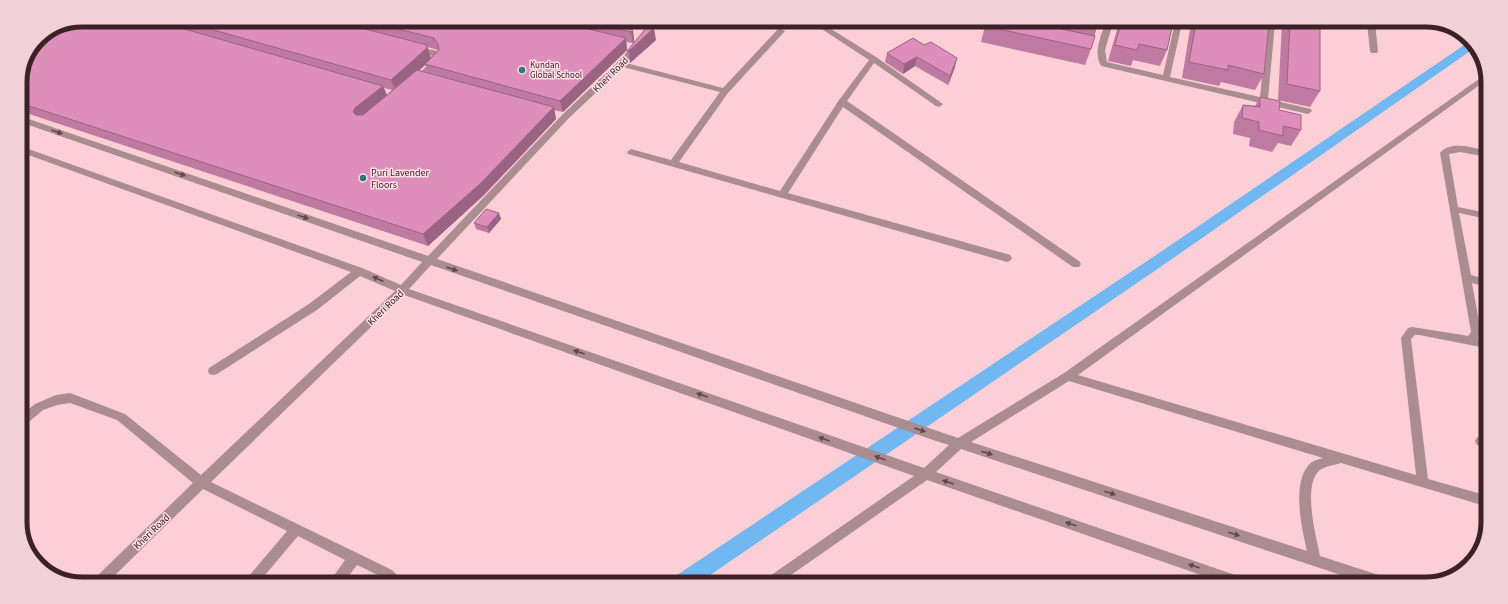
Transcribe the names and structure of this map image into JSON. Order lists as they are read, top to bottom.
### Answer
{
  "streets": {
    "street": ["Kheri Road"]
  },
  "places": ["Kundan Global School", "Puri Lavender Floors"]
}
